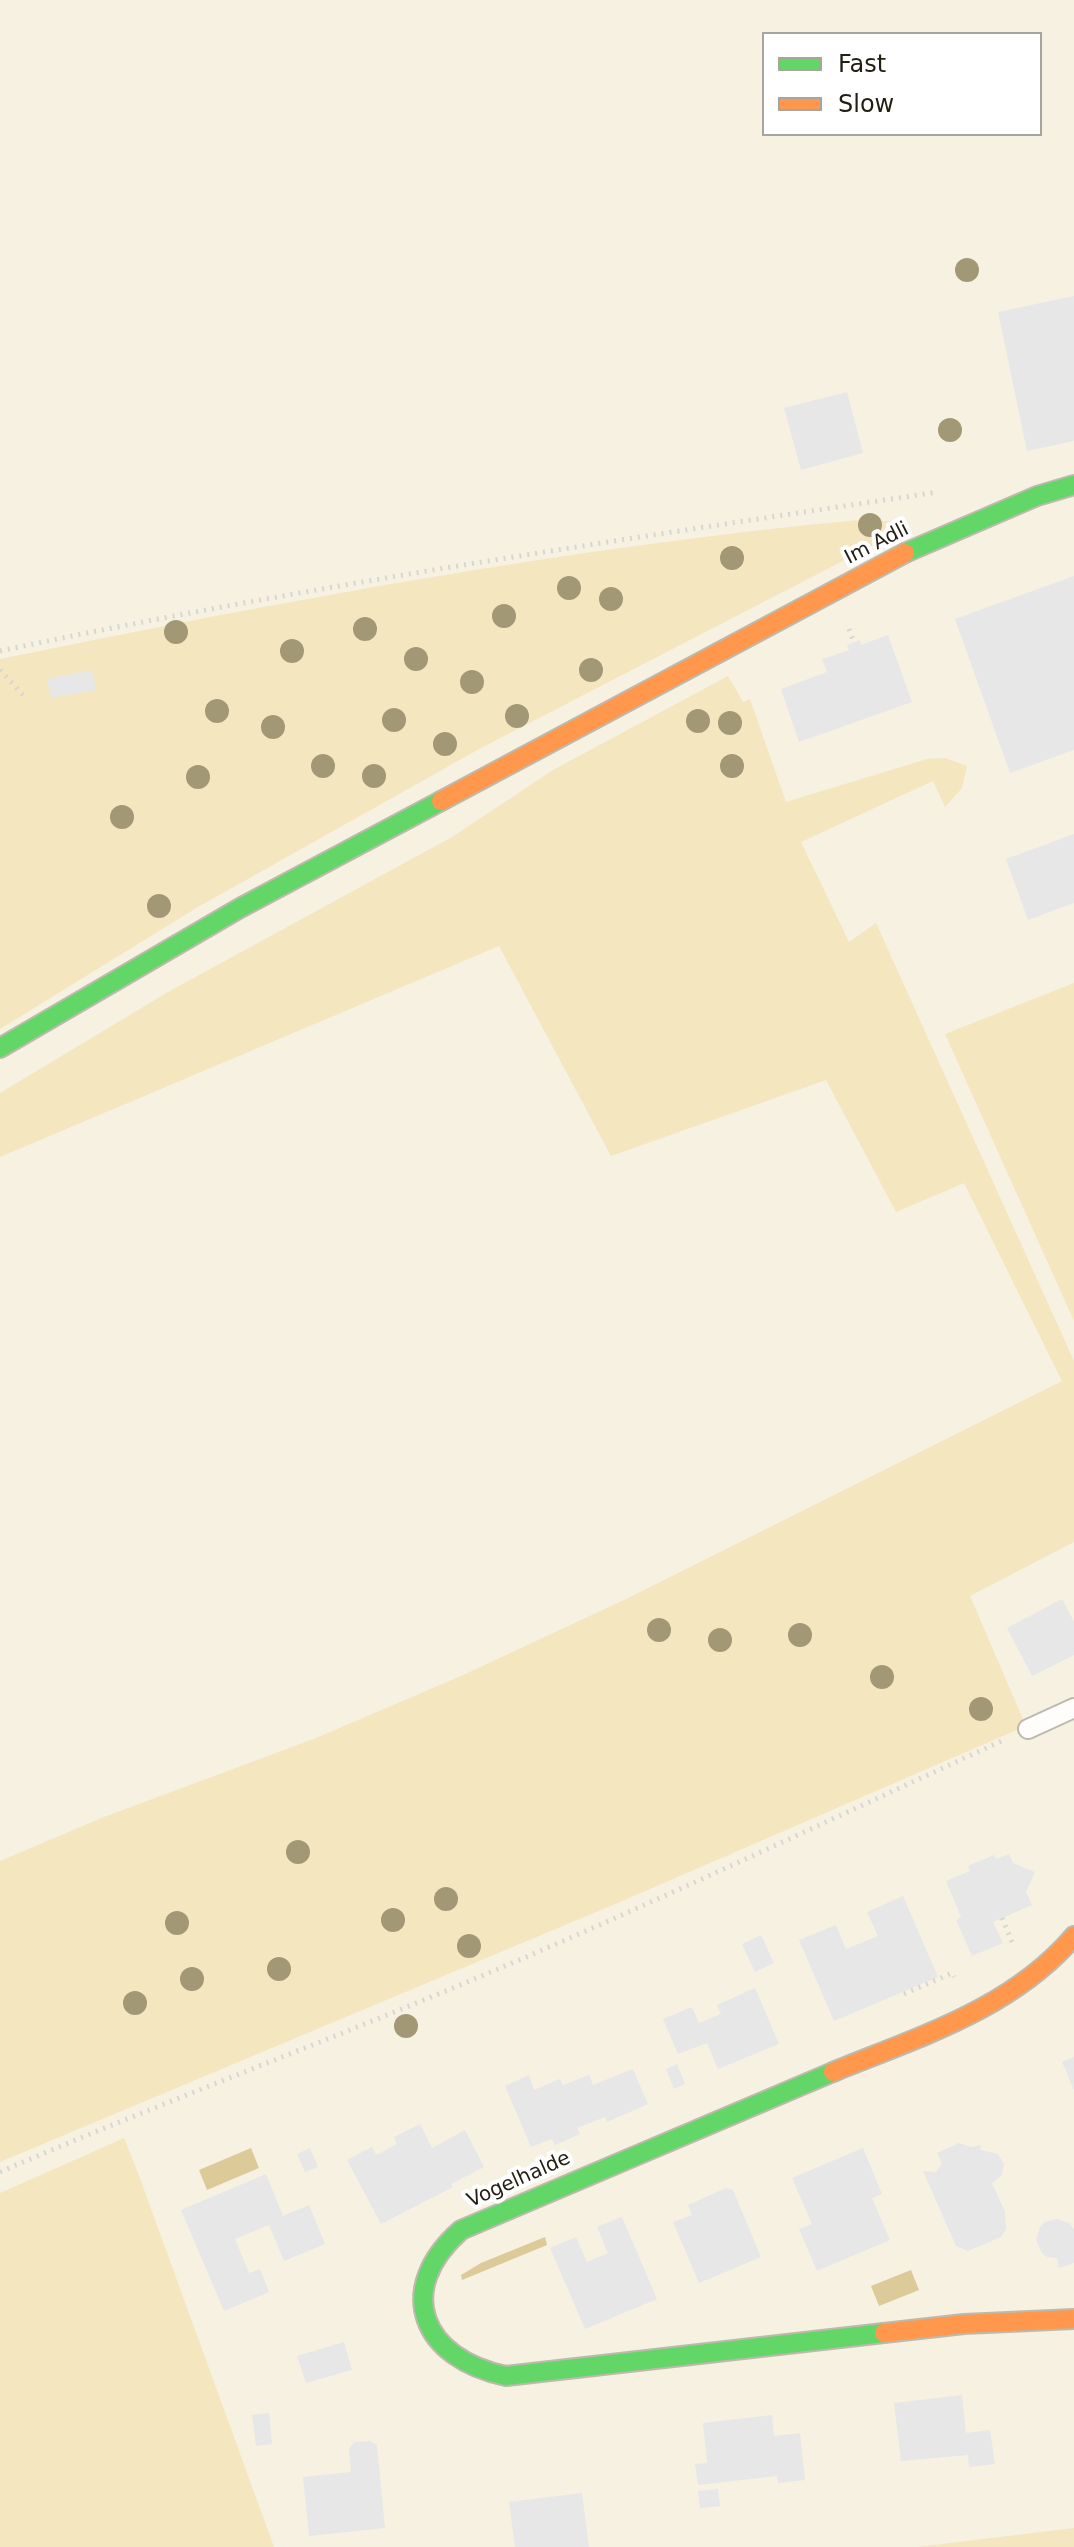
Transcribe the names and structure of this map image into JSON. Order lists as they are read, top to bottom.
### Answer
{
  "streets": {
    "street": ["Im Adli", "Vogelhalde"]
  },
  "legend": ["Fast", "Slow"]
}
